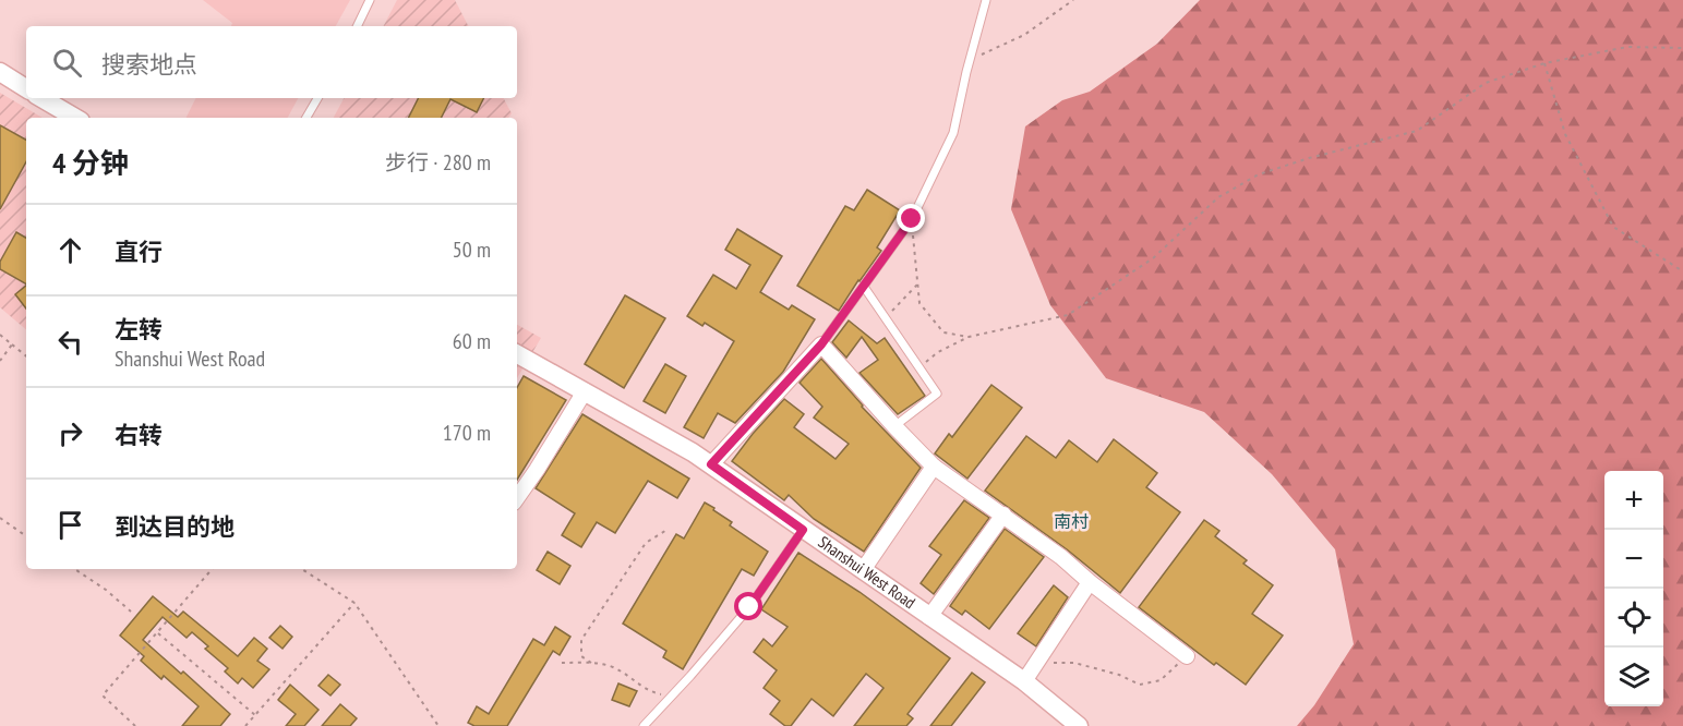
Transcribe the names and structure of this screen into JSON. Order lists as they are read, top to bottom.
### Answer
{
  "streets": {
    "street": ["Shanshui West Road"]
  },
  "districts": ["南村"],
  "page": {
    "search": "搜索地点",
    "heading": ["4 分钟", "步行 · 280 m"],
    "list": [
      ["直行", "50 m"],
      ["左转", "Shanshui West Road", "60 m"],
      ["右转", "170 m"],
      "到达目的地"
    ],
    "map_buttons": ["+", "−"]
  }
}
